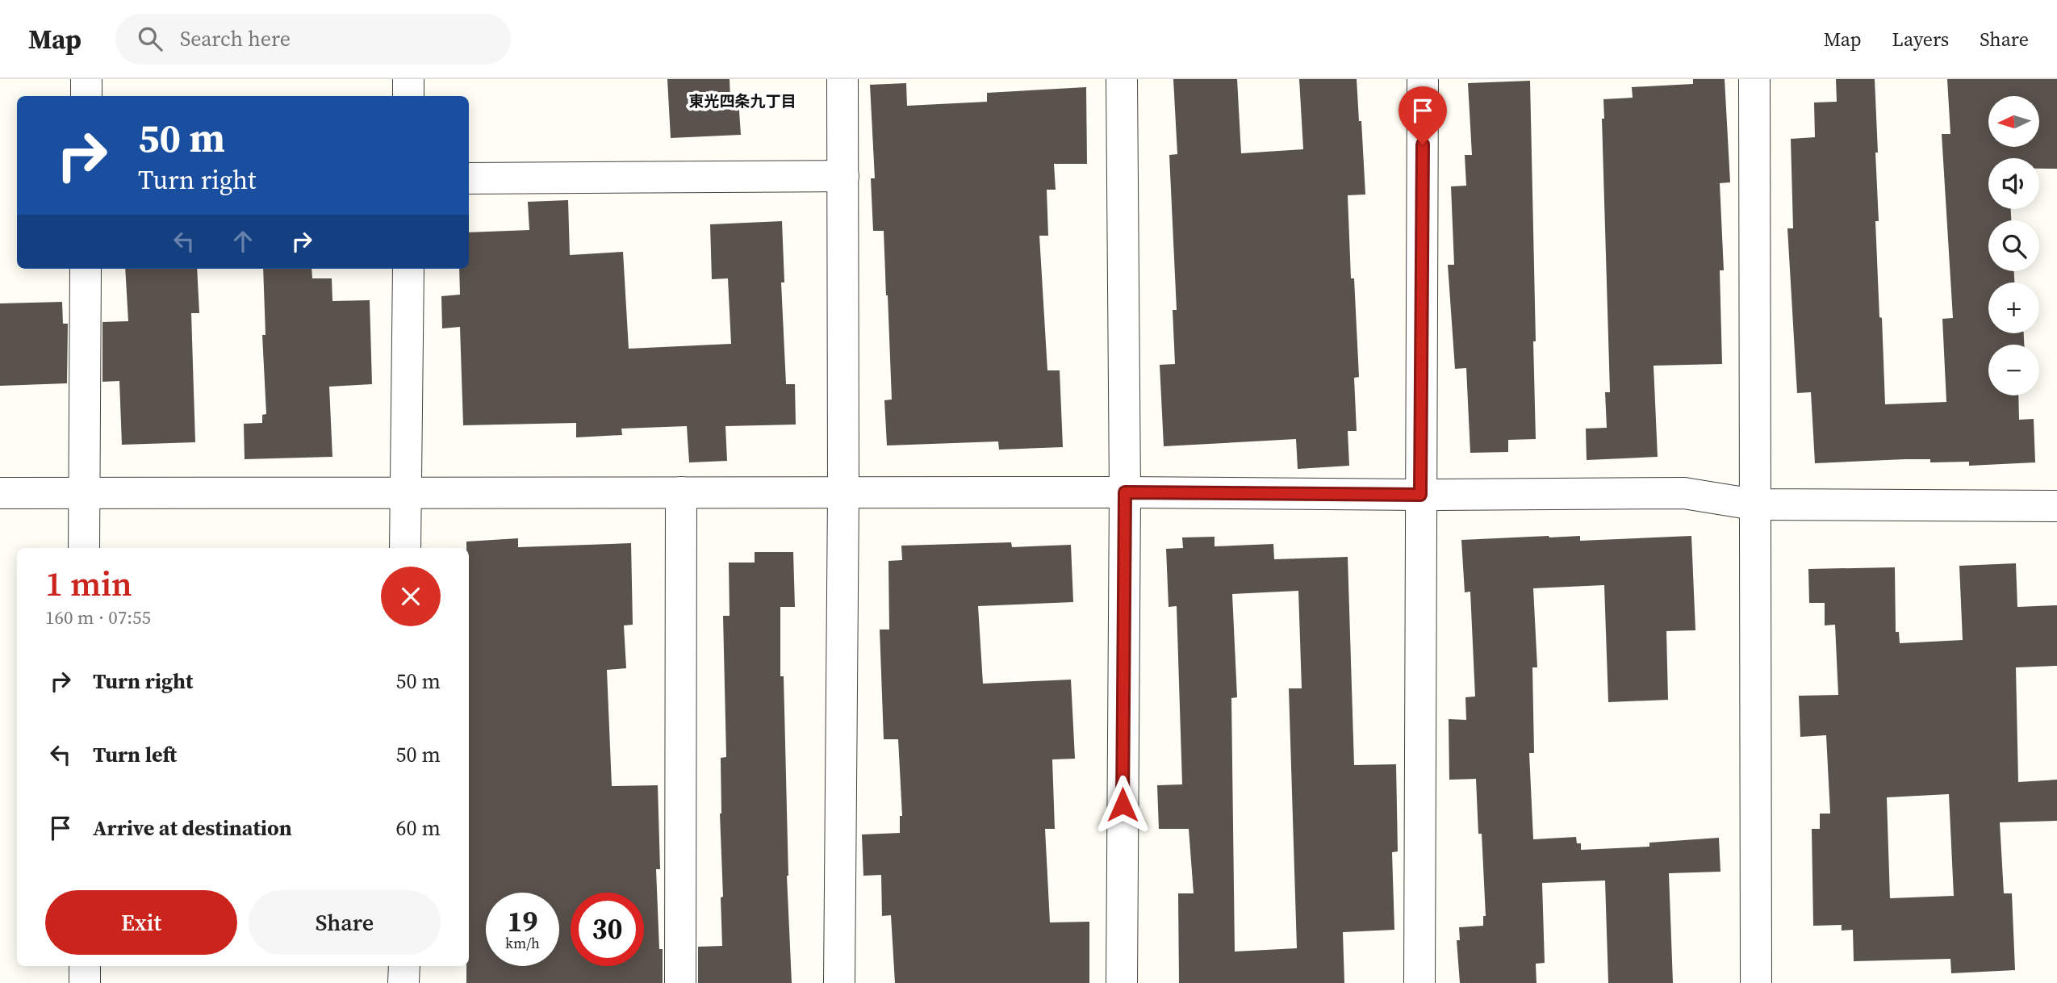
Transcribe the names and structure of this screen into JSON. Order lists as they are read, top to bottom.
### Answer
{
  "districts": ["東光四条九丁目"],
  "north": "left",
  "page": {
    "header": "Map",
    "search": "Search here",
    "nav": ["Map", "Layers", "Share"],
    "map_buttons": ["+", "−"],
    "turn": ["50 m", "Turn right"],
    "heading": ["1 min", "160 m · 07:55"],
    "list": [
      {
        "name": "Turn right",
        "value": "50 m"
      },
      {
        "name": "Turn left",
        "value": "50 m"
      },
      {
        "name": "Arrive at destination",
        "value": "60 m"
      }
    ],
    "buttons": ["Exit", "Share"],
    "speed": "19 km/h",
    "limit": "30"
  }
}
